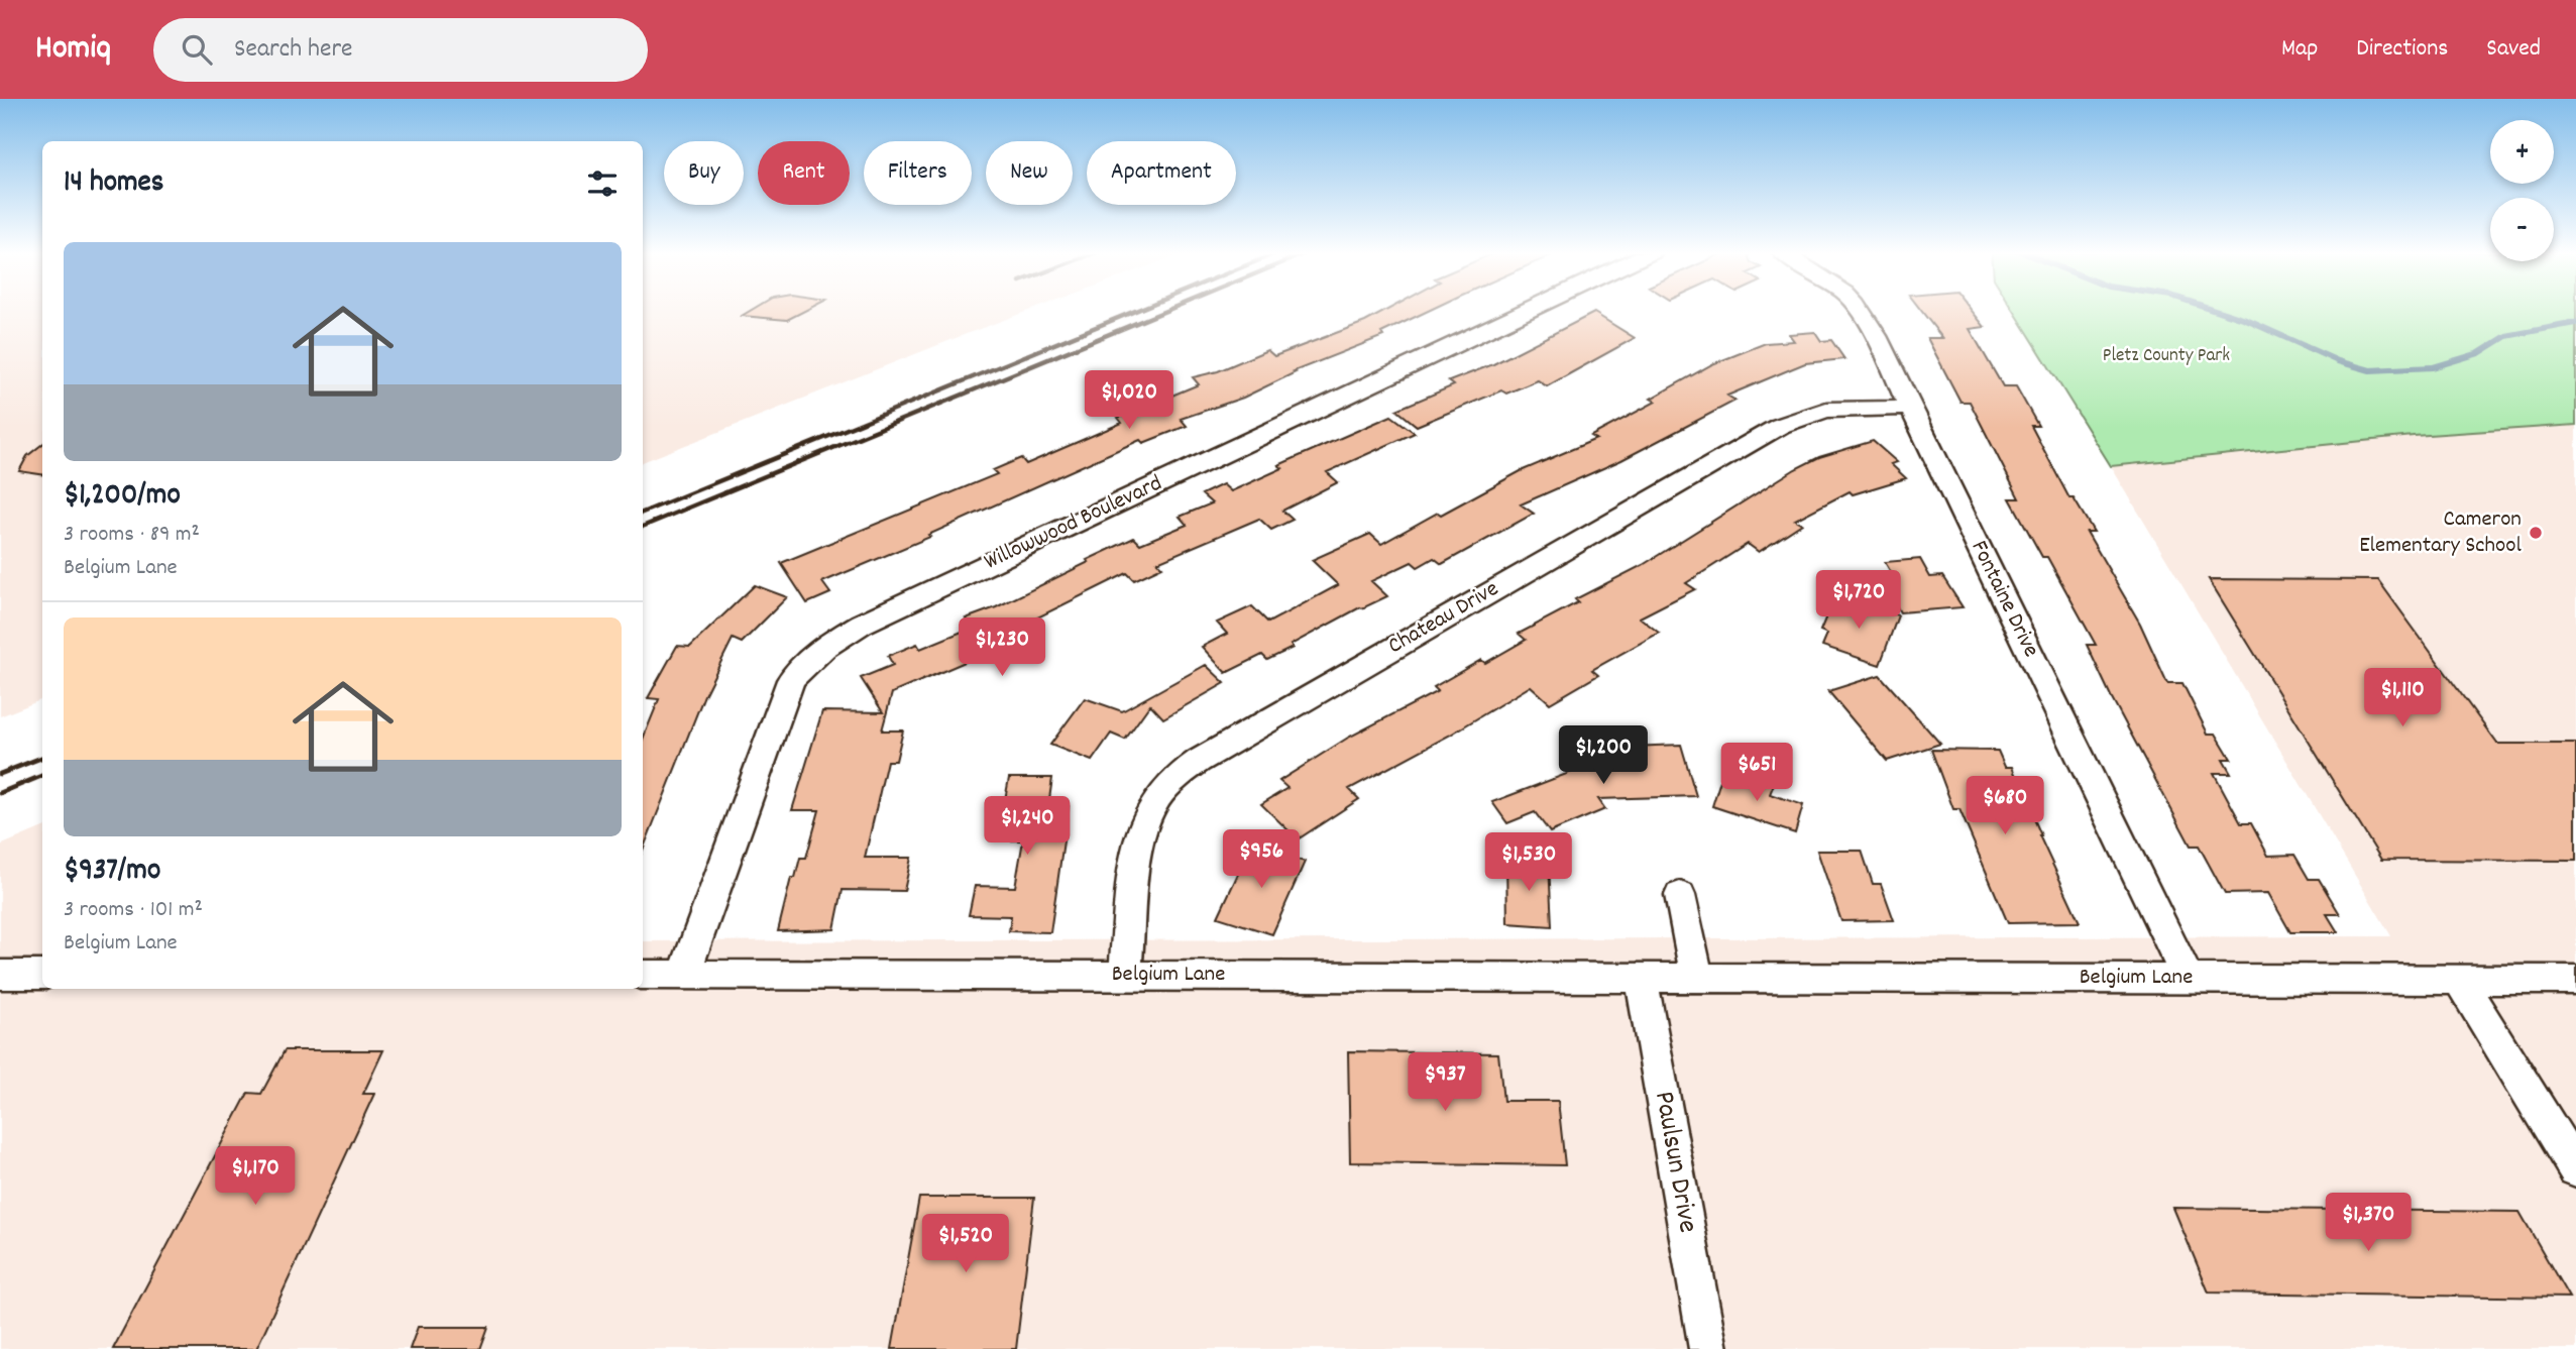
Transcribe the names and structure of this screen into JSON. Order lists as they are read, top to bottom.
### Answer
{
  "streets": {
    "street": [
      "Willowwood Boulevard",
      "Fontaine Drive",
      "Chateau Drive",
      "Belgium Lane",
      "Paulsun Drive"
    ]
  },
  "crossings": [
    ["Willowwood Boulevard", "Belgium Lane"],
    ["Fontaine Drive", "Chateau Drive"],
    ["Fontaine Drive", "Belgium Lane"],
    ["Chateau Drive", "Belgium Lane"],
    ["Belgium Lane", "Paulsun Drive"]
  ],
  "parks": ["Pletz County Park"],
  "places": ["Cameron Elementary School"],
  "page": {
    "header": "Homiq",
    "search": "Search here",
    "nav": ["Map", "Directions", "Saved"],
    "map_buttons": ["+", "−"],
    "chip": [
      "Buy",
      "Rent",
      "Filters",
      "New",
      "Apartment"
    ],
    "heading": "14 homes",
    "list": [
      {
        "name": "$1,200/mo",
        "note": "3 rooms · 89 m² · Belgium Lane"
      },
      {
        "name": "$937/mo",
        "note": "3 rooms · 101 m² · Belgium Lane"
      }
    ],
    "price": [
      "$1,020",
      "$1,720",
      "$1,230",
      "$1,110",
      "$1,200",
      "$651",
      "$680",
      "$1,240",
      "$956",
      "$1,530",
      "$937",
      "$1,170",
      "$1,370",
      "$1,520"
    ]
  }
}
